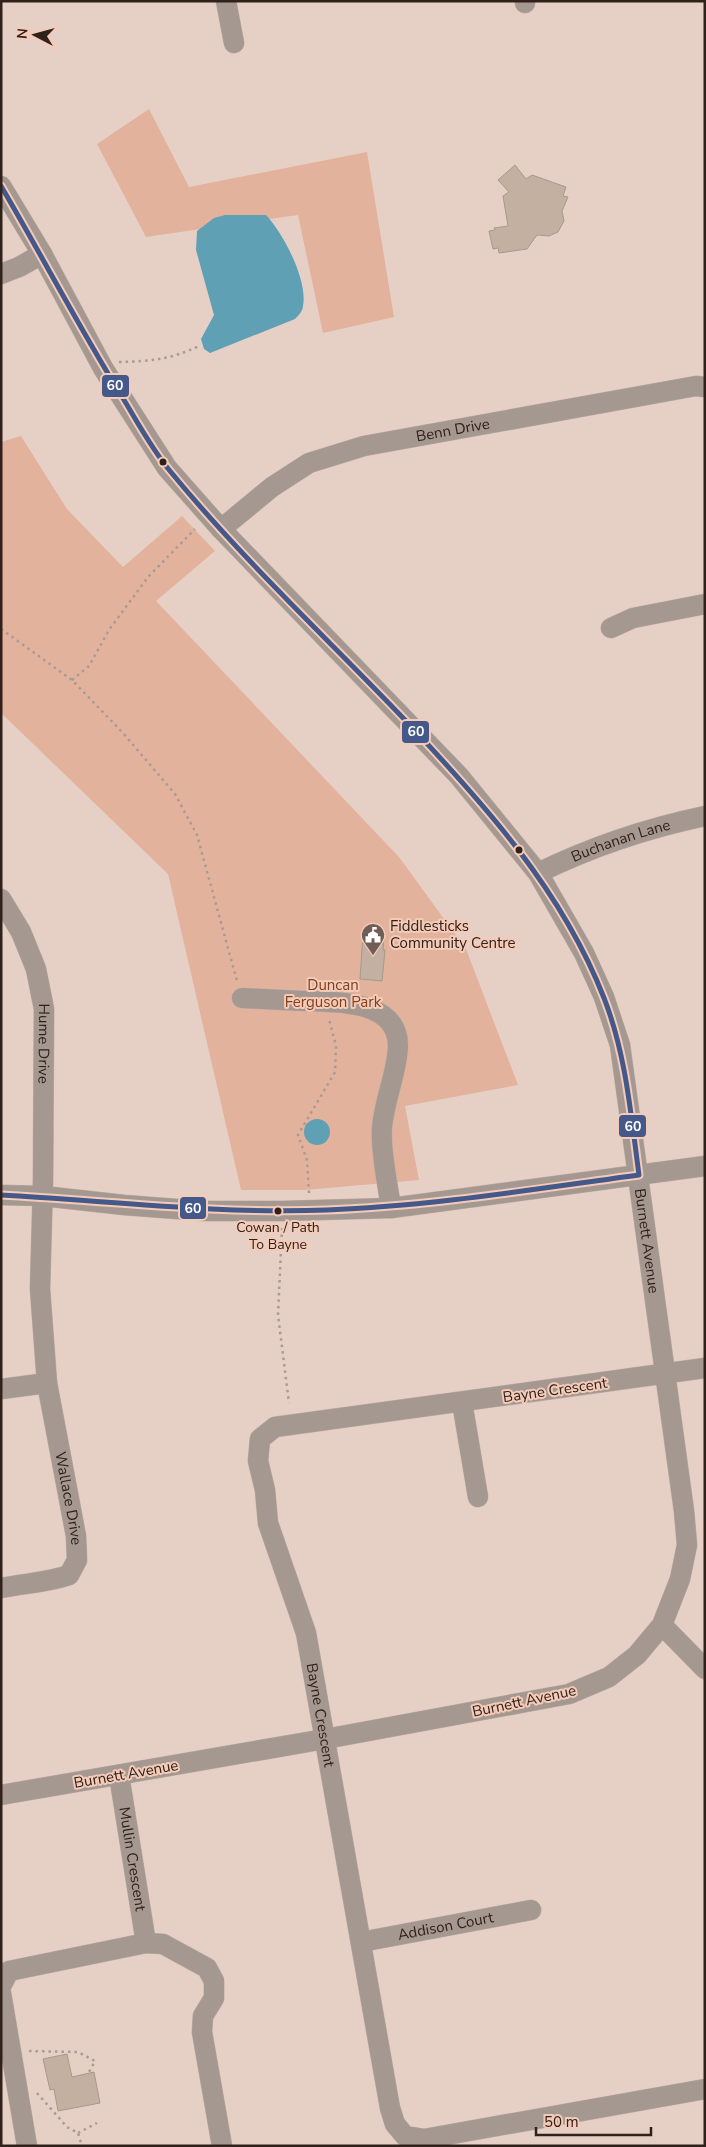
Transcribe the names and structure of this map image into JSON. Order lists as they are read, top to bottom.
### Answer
{
  "streets": {
    "street": [
      "Benn Drive",
      "Buchanan Lane",
      "Hume Drive",
      "Burnett Avenue",
      "Bayne Crescent",
      "Wallace Drive",
      "Mullin Crescent",
      "Addison Court"
    ]
  },
  "crossings": [
    ["Benn Drive", "Burnett Avenue"],
    ["Buchanan Lane", "Burnett Avenue"],
    ["Hume Drive", "Wallace Drive"],
    ["Burnett Avenue", "Bayne Crescent"],
    ["Burnett Avenue", "Mullin Crescent"],
    ["Bayne Crescent", "Addison Court"]
  ],
  "parks": ["Duncan Ferguson Park"],
  "places": {
    "public building": ["Fiddlesticks Community Centre"],
    "other": ["Cowan / Path To Bayne"]
  },
  "lines": ["transit line 60"],
  "scale_bar": "50 m",
  "north": "left"
}
